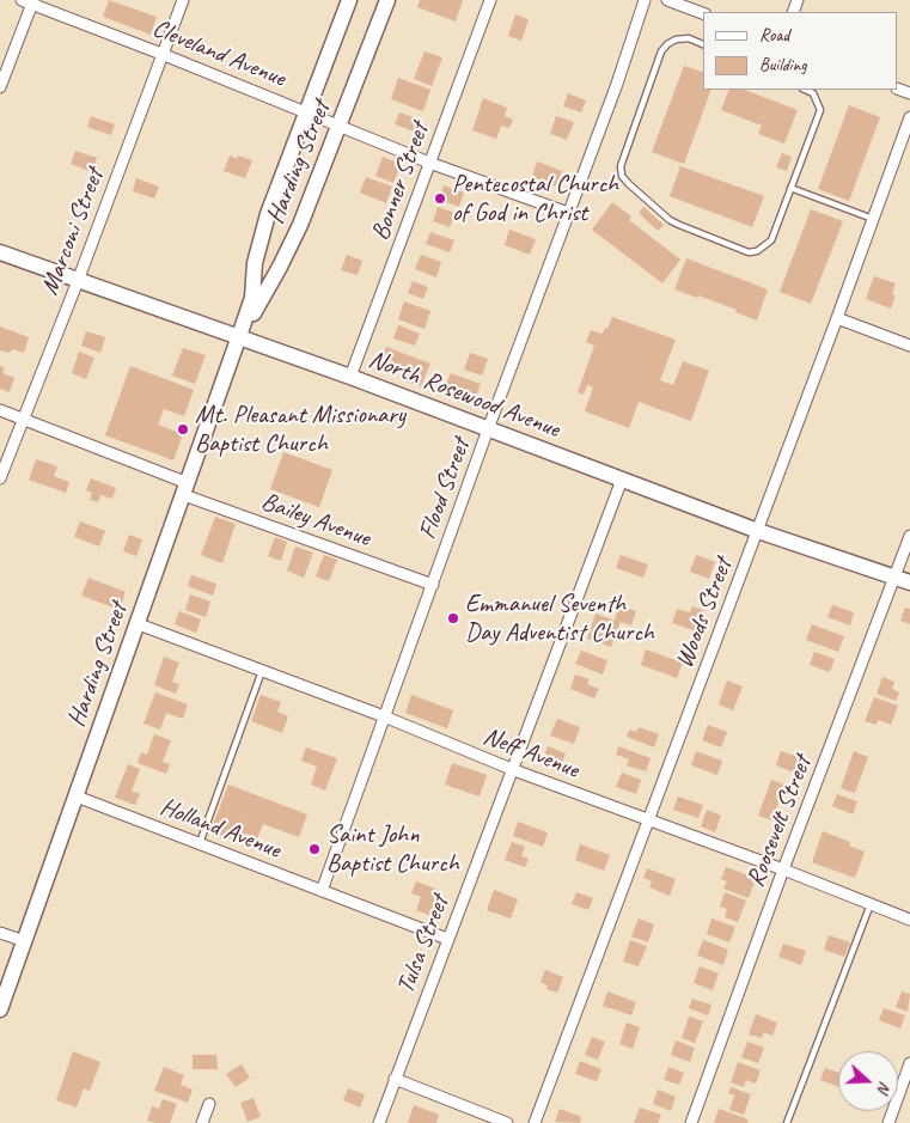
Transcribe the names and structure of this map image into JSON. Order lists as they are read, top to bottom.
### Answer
{
  "streets": {
    "street": [
      "Cleveland Avenue",
      "Harding Street",
      "Bonner Street",
      "Marconi Street",
      "North Rosewood Avenue",
      "Flood Street",
      "Bailey Avenue",
      "Woods Street",
      "Neff Avenue",
      "Roosevelt Street",
      "Holland Avenue",
      "Tulsa Street"
    ]
  },
  "crossings": [
    ["Cleveland Avenue", "Harding Street"],
    ["Cleveland Avenue", "Bonner Street"],
    ["Cleveland Avenue", "Marconi Street"],
    ["Cleveland Avenue", "Flood Street"],
    ["Harding Street", "North Rosewood Avenue"],
    ["Harding Street", "Bailey Avenue"],
    ["Harding Street", "Neff Avenue"],
    ["Harding Street", "Holland Avenue"],
    ["Bonner Street", "North Rosewood Avenue"],
    ["Marconi Street", "North Rosewood Avenue"],
    ["Marconi Street", "Bailey Avenue"],
    ["North Rosewood Avenue", "Flood Street"],
    ["North Rosewood Avenue", "Woods Street"],
    ["North Rosewood Avenue", "Roosevelt Street"],
    ["North Rosewood Avenue", "Tulsa Street"],
    ["Flood Street", "Bailey Avenue"],
    ["Flood Street", "Neff Avenue"],
    ["Flood Street", "Holland Avenue"],
    ["Woods Street", "Neff Avenue"],
    ["Neff Avenue", "Roosevelt Street"],
    ["Neff Avenue", "Tulsa Street"],
    ["Holland Avenue", "Tulsa Street"]
  ],
  "places": [
    "Pentecostal Church of God in Christ",
    "Mt. Pleasant Missionary Baptist Church",
    "Emmanuel Seventh Day Adventist Church",
    "Saint John Baptist Church"
  ],
  "legend": ["Road", "Building"],
  "north": "right"
}
